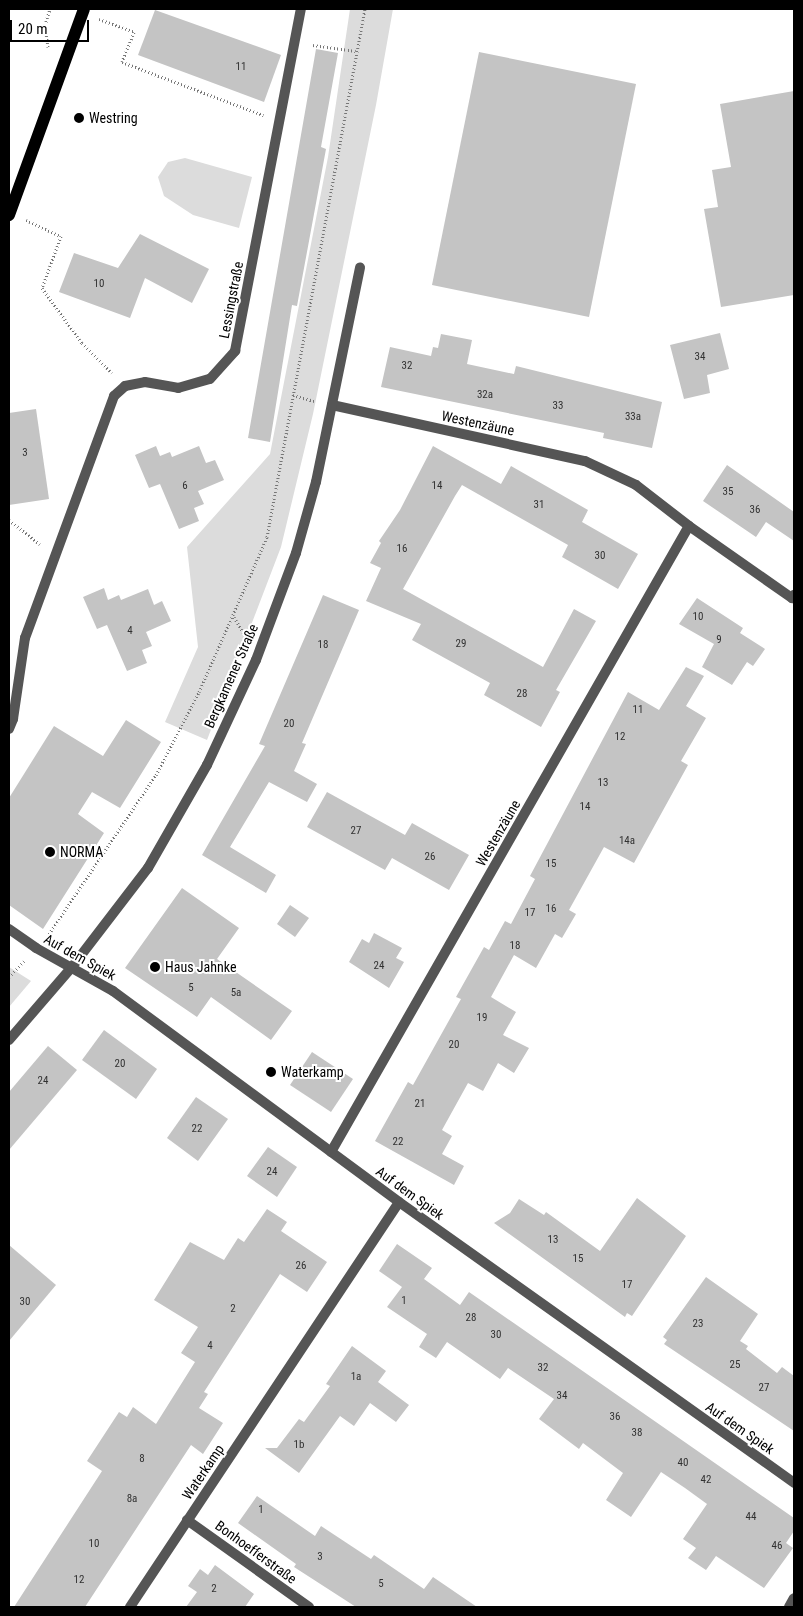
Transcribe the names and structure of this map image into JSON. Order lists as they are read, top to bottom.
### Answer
{
  "streets": {
    "street": [
      "Lessingstraße",
      "Westenzäune",
      "Bergkamener Straße",
      "Auf dem Spiek",
      "Waterkamp",
      "Bonhoefferstraße"
    ]
  },
  "crossings": [
    ["Westenzäune", "Bergkamener Straße"],
    ["Westenzäune", "Auf dem Spiek"],
    ["Bergkamener Straße", "Auf dem Spiek"],
    ["Auf dem Spiek", "Waterkamp"],
    ["Waterkamp", "Bonhoefferstraße"]
  ],
  "places": [
    "Westring",
    "NORMA",
    "Haus Jahnke",
    "Waterkamp"
  ],
  "house_numbers": [
    "11",
    "10",
    "34",
    "32",
    "32a",
    "33",
    "33a",
    "3",
    "6",
    "14",
    "35",
    "31",
    "36",
    "16",
    "30",
    "10",
    "4",
    "9",
    "29",
    "18",
    "28",
    "11",
    "20",
    "12",
    "13",
    "14",
    "27",
    "14a",
    "26",
    "15",
    "16",
    "17",
    "18",
    "24",
    "5",
    "5a",
    "19",
    "20",
    "20",
    "24",
    "21",
    "22",
    "22",
    "24",
    "13",
    "15",
    "26",
    "17",
    "1",
    "30",
    "2",
    "28",
    "23",
    "30",
    "4",
    "25",
    "32",
    "1a",
    "27",
    "34",
    "36",
    "38",
    "1b",
    "8",
    "40",
    "42",
    "8a",
    "1",
    "44",
    "10",
    "46",
    "3",
    "12",
    "5",
    "2"
  ],
  "scale_bar": "20 m"
}
